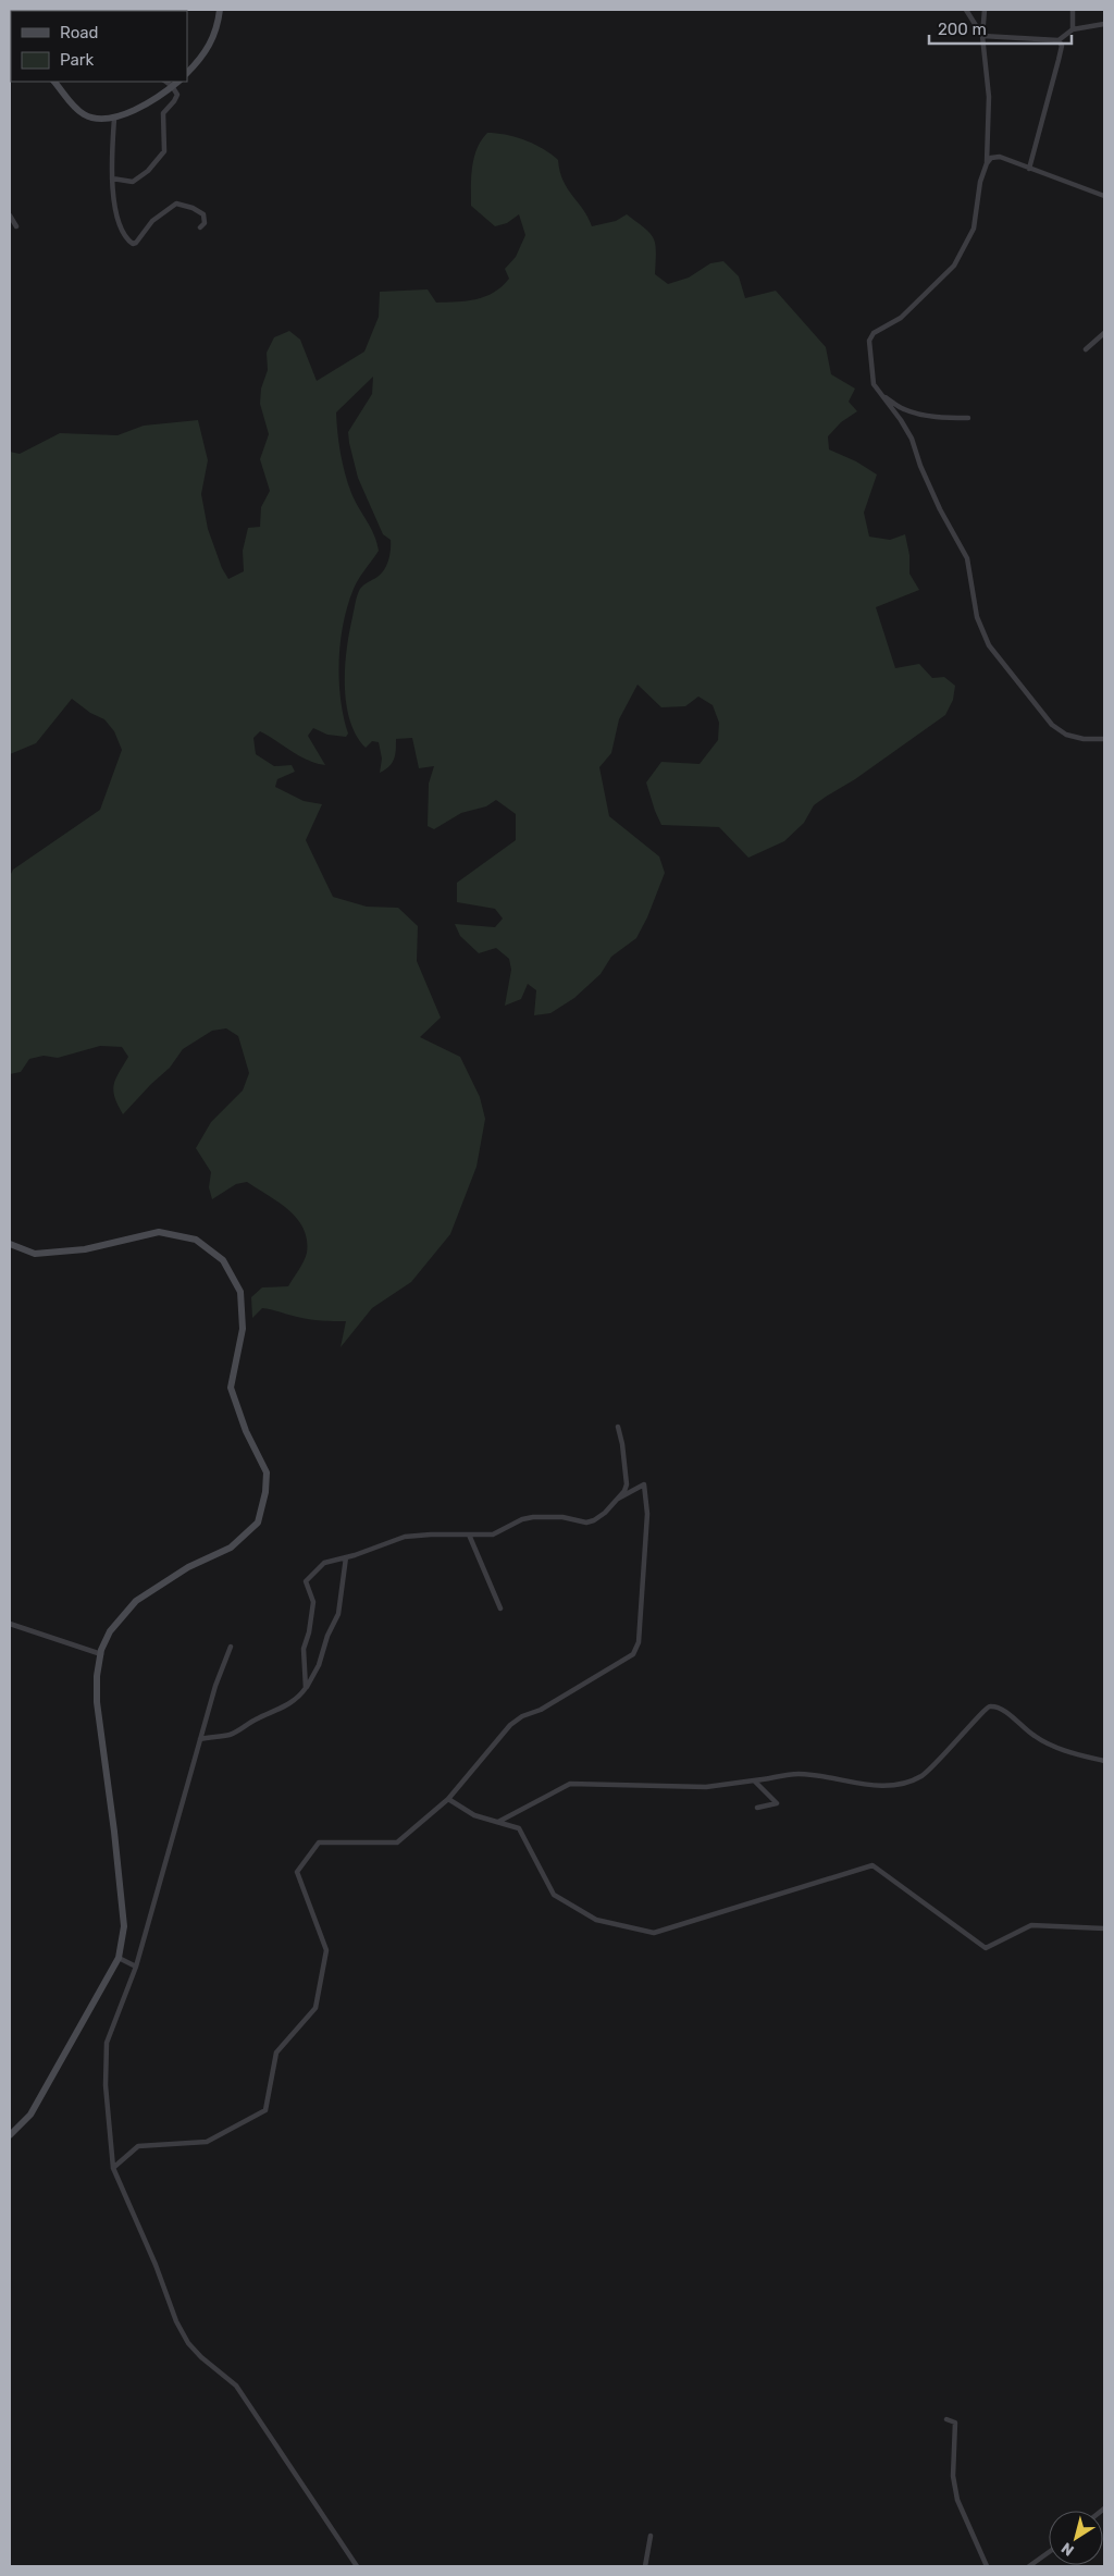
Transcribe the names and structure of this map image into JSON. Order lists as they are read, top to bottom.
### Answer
{
  "legend": ["Road", "Park"],
  "scale_bar": "200 m",
  "north": "bottom left"
}
